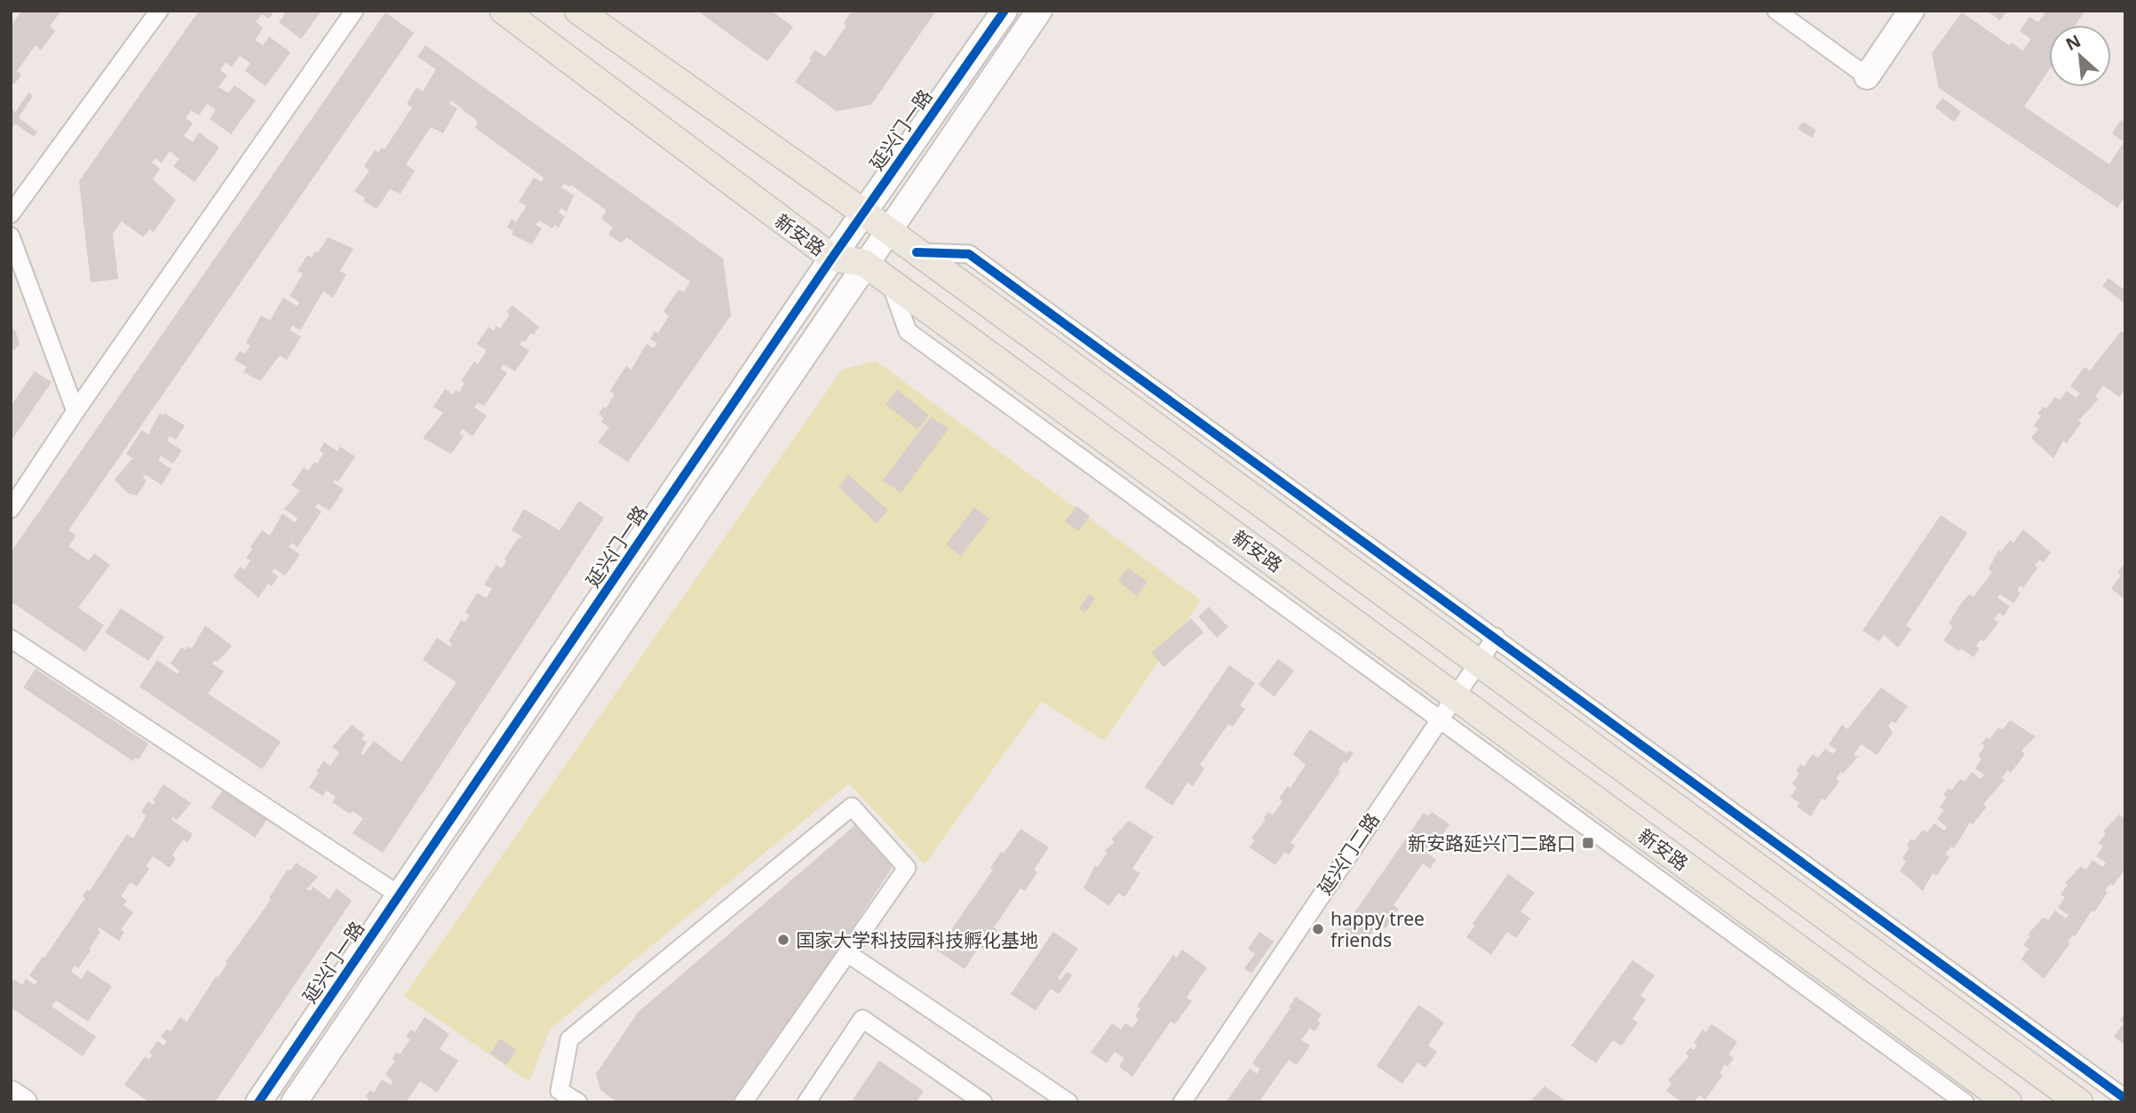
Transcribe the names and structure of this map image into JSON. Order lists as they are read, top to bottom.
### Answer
{
  "streets": {
    "main road": ["新安路"],
    "street": ["延兴门一路", "延兴门二路"]
  },
  "crossings": [
    ["延兴门一路", "新安路"],
    ["新安路", "延兴门二路"]
  ],
  "places": {
    "transit": ["新安路延兴门二路口"],
    "other": ["happy tree friends", "国家大学科技园科技孵化基地"]
  },
  "north": "top left"
}
